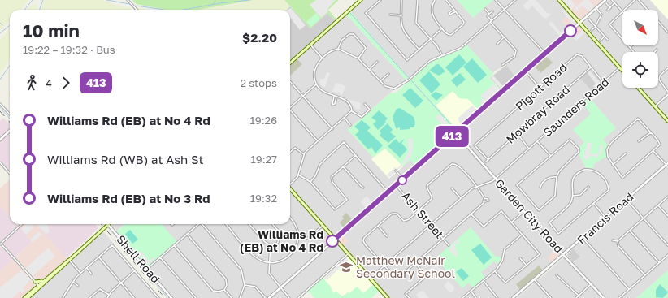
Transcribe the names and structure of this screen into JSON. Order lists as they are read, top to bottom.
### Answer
{
  "streets": {
    "street": [
      "Pigott Road",
      "Saunders Road",
      "Mowbray Road",
      "Ash Street",
      "Garden City Road",
      "Francis Road",
      "Shell Road"
    ]
  },
  "crossings": [
    ["Pigott Road", "Saunders Road"],
    ["Pigott Road", "Mowbray Road"],
    ["Saunders Road", "Ash Street"],
    ["Saunders Road", "Garden City Road"],
    ["Garden City Road", "Francis Road"]
  ],
  "places": {
    "other": ["Williams Rd (EB) at No 4 Rd"],
    "school or university": ["Matthew McNair Secondary School"]
  },
  "lines": ["bus line 413"],
  "north": "bottom right",
  "page": {
    "on_map": "413",
    "heading": ["10 min", "19:22 – 19:32 · Bus", "$2.20"],
    "legs": ["4", "413", "2 stops"],
    "list": [
      {
        "name": "Williams Rd (EB) at No 4 Rd",
        "value": "19:26"
      },
      {
        "name": "Williams Rd (WB) at Ash St",
        "value": "19:27"
      },
      {
        "name": "Williams Rd (EB) at No 3 Rd",
        "value": "19:32"
      }
    ]
  }
}
